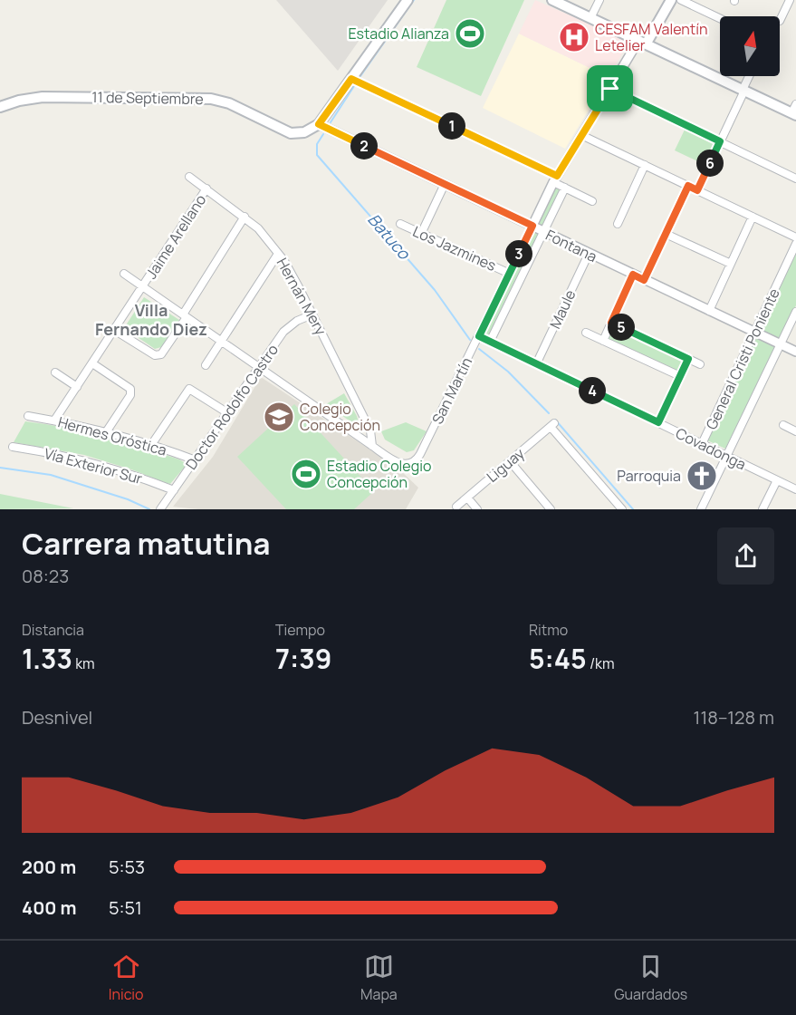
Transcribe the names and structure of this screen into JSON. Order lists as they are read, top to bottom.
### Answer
{
  "streets": {
    "main road": ["11 de Septiembre", "San Martín"],
    "street": [
      "Jaime Arellano",
      "Fontana",
      "Los Jazmines",
      "Hernán Mery",
      "Maule",
      "General Cristi Poniente",
      "Doctor Rodolfo Castro",
      "Hermes Oróstica",
      "Covadonga",
      "Liguay",
      "Vía Exterior Sur"
    ]
  },
  "crossings": [
    ["11 de Septiembre", "Fontana"],
    ["Jaime Arellano", "Hernán Mery"],
    ["Jaime Arellano", "Hermes Oróstica"],
    ["Fontana", "Maule"],
    ["Fontana", "General Cristi Poniente"],
    ["Fontana", "San Martín"],
    ["Los Jazmines", "San Martín"],
    ["Hernán Mery", "San Martín"],
    ["Hernán Mery", "Doctor Rodolfo Castro"],
    ["Maule", "Covadonga"],
    ["General Cristi Poniente", "Covadonga"],
    ["San Martín", "Covadonga"],
    ["Doctor Rodolfo Castro", "Hermes Oróstica"],
    ["Doctor Rodolfo Castro", "Vía Exterior Sur"]
  ],
  "districts": ["Villa Fernando Diez"],
  "water": ["Batuco"],
  "places": {
    "sports": ["Estadio Alianza", "Estadio Colegio Concepción"],
    "hospital": ["CESFAM Valentín Letelier"],
    "school or university": ["Colegio Concepción"],
    "church": ["Parroquia"]
  },
  "north": "top",
  "page": {
    "pins": [
      "1",
      "2",
      "6",
      "3",
      "5",
      "4"
    ],
    "heading": ["Carrera matutina", "08:23"],
    "stats": [
      ["Distancia", "1.33 km"],
      ["Tiempo", "7:39"],
      ["Ritmo", "5:45 /km"]
    ],
    "chart": ["Desnivel", "118–128 m"],
    "list": [
      {
        "name": "200 m",
        "note": "5:53"
      },
      {
        "name": "400 m",
        "note": "5:51"
      }
    ],
    "tabs": ["Inicio", "Mapa", "Guardados"]
  }
}
